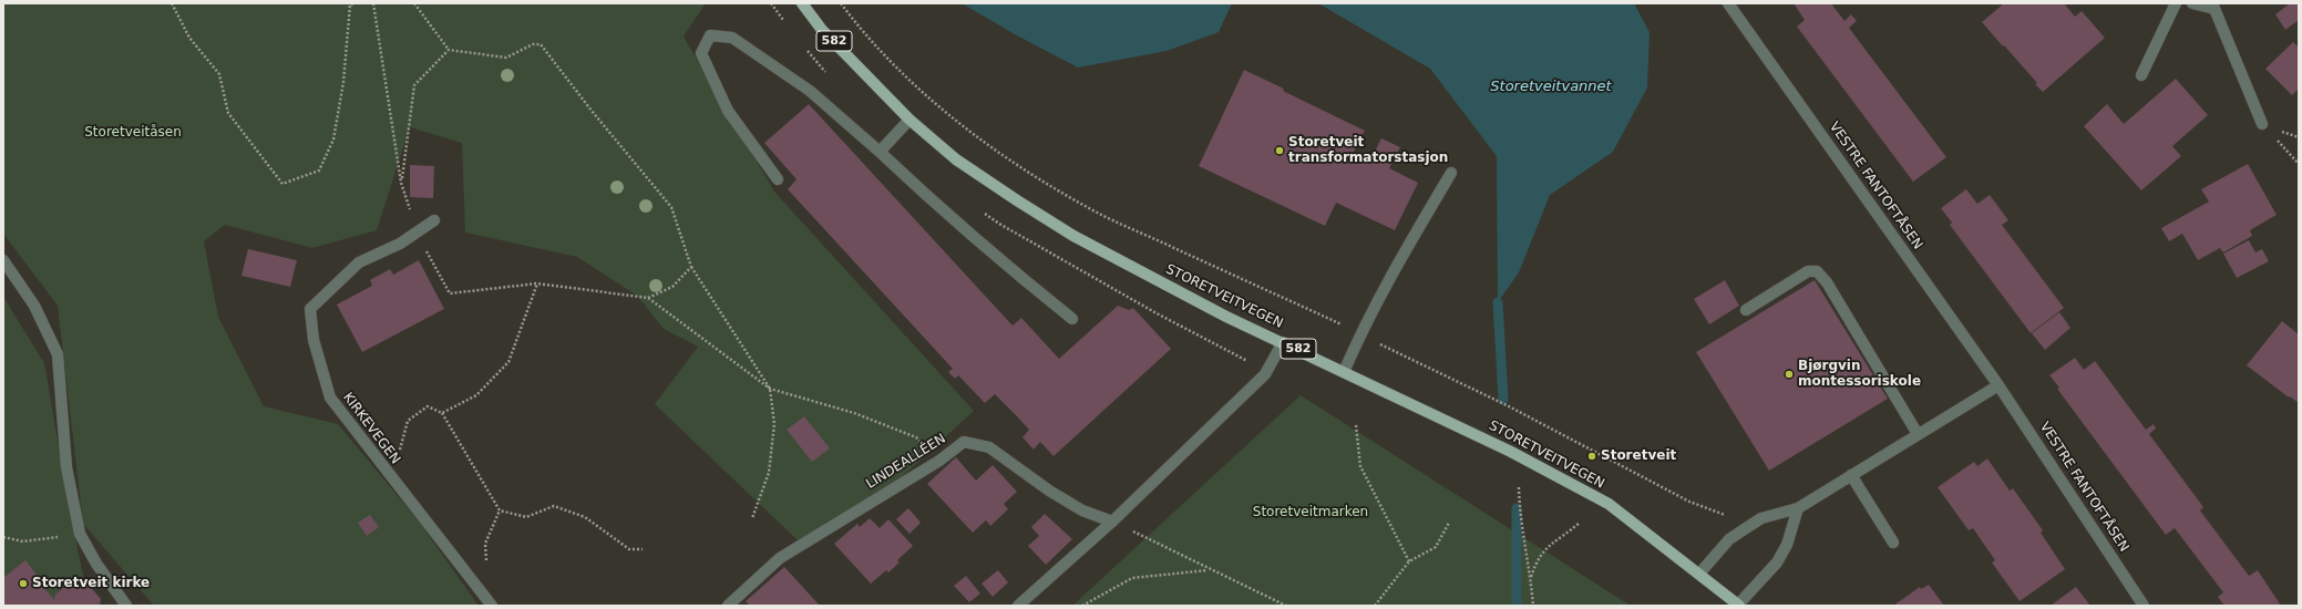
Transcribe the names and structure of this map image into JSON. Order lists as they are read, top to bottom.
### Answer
{
  "streets": {
    "main road": ["582", "STORETVEITVEGEN"],
    "street": ["VESTRE FANTOFTÅSEN", "KIRKEVEGEN", "LINDEALLÉEN"]
  },
  "water": ["Storetveitvannet"],
  "parks": ["Storetveitåsen", "Storetveitmarken"],
  "places": [
    "Storetveit transformatorstasjon",
    "Bjørgvin montessoriskole",
    "Storetveit",
    "Storetveit kirke"
  ]
}
